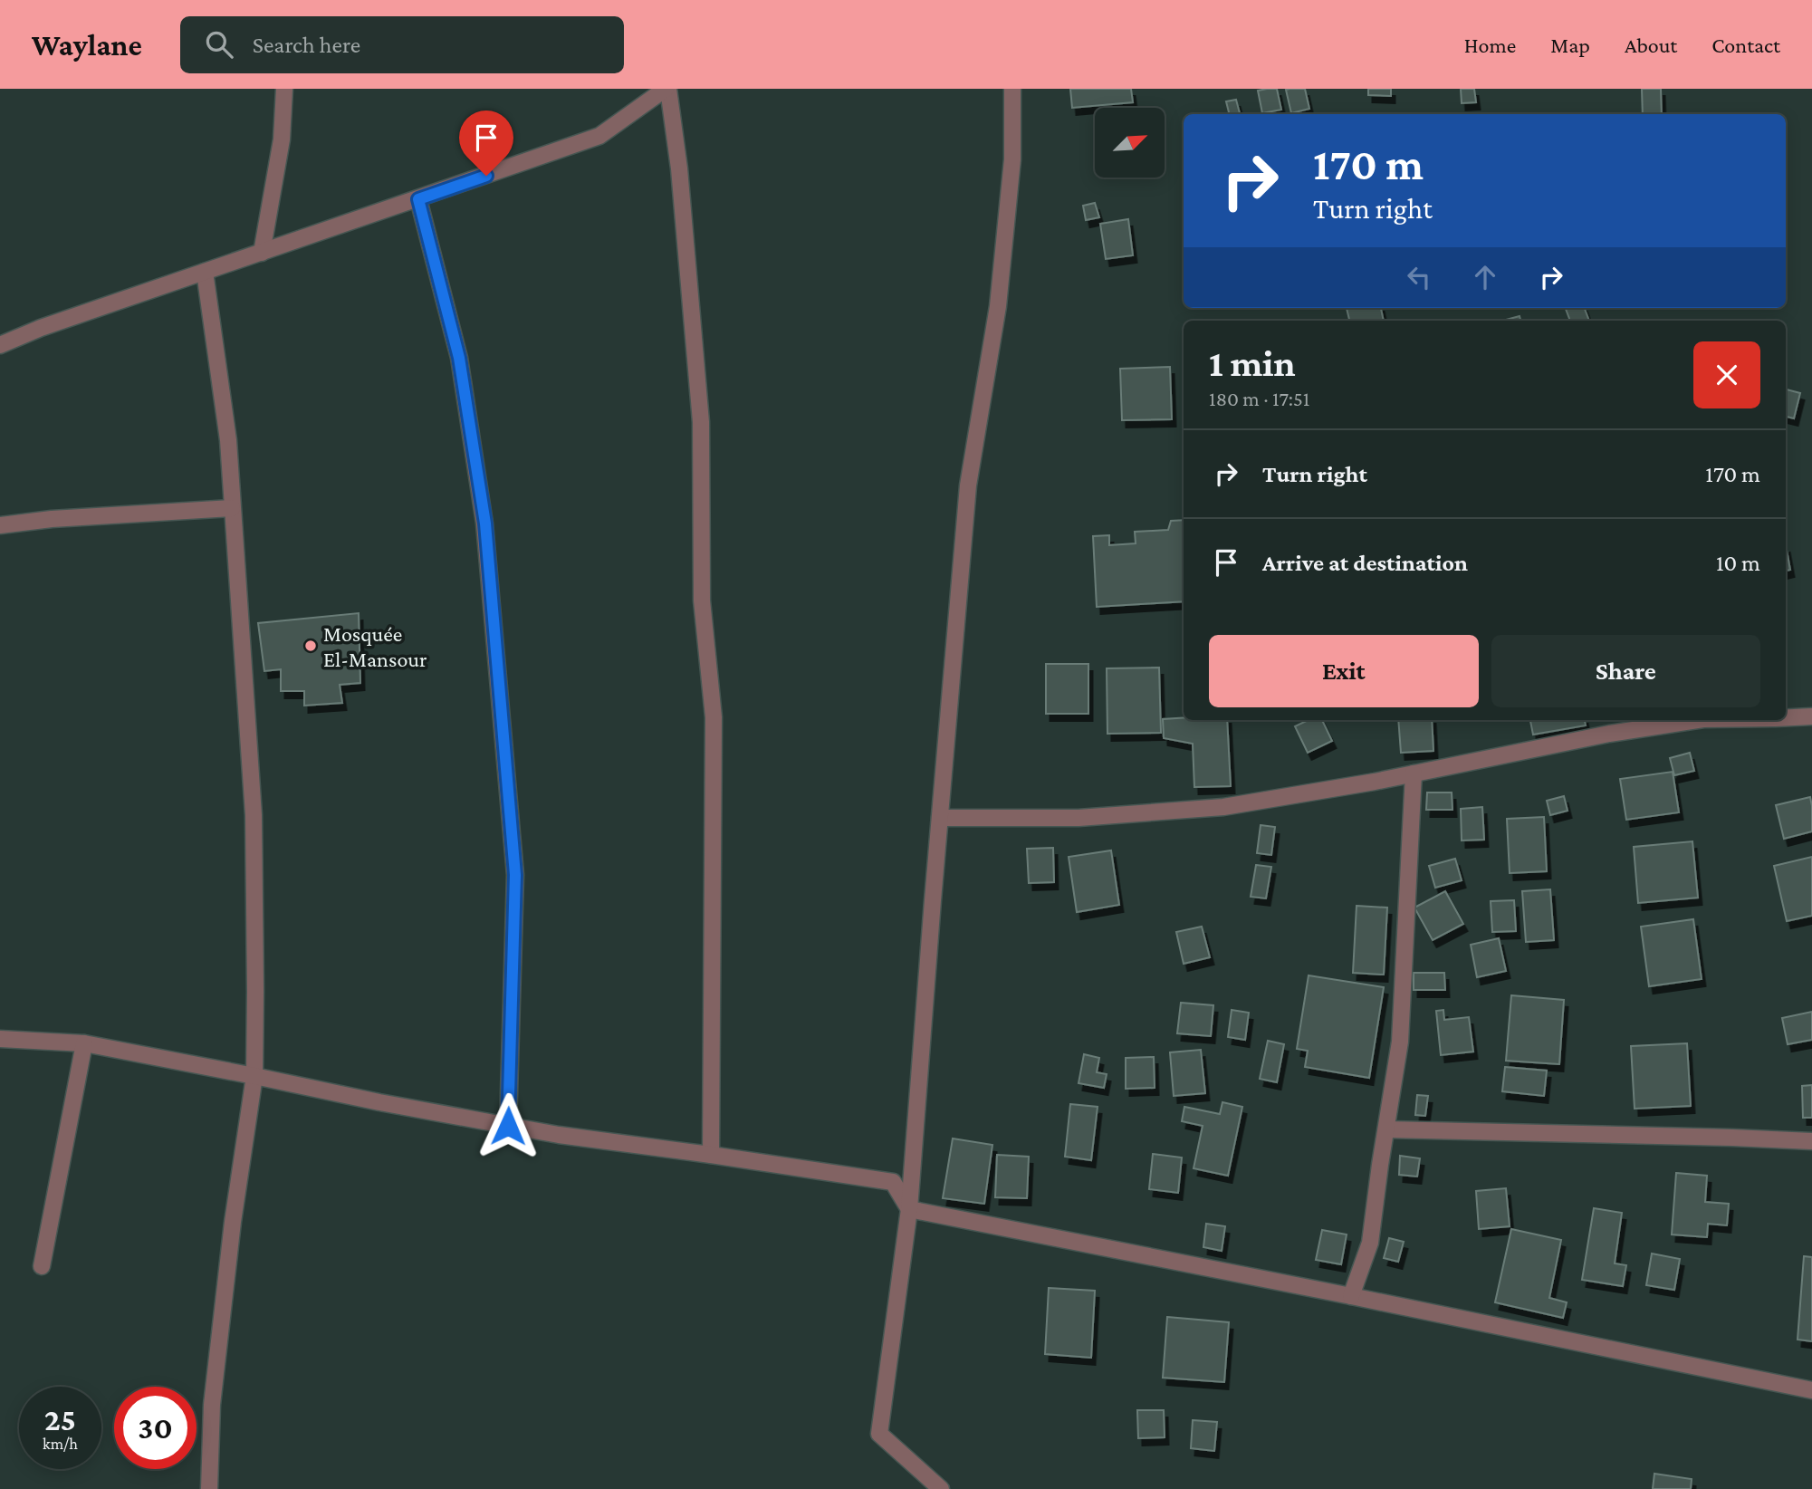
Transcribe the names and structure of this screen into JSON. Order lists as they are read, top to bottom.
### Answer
{
  "places": ["Mosquée El-Mansour"],
  "north": "top right",
  "page": {
    "header": "Waylane",
    "search": "Search here",
    "nav": [
      "Home",
      "Map",
      "About",
      "Contact"
    ],
    "turn": ["170 m", "Turn right"],
    "heading": ["1 min", "180 m · 17:51"],
    "list": [
      {
        "name": "Turn right",
        "value": "170 m"
      },
      {
        "name": "Arrive at destination",
        "value": "10 m"
      }
    ],
    "buttons": ["Exit", "Share"],
    "speed": "25 km/h",
    "limit": "30"
  }
}
